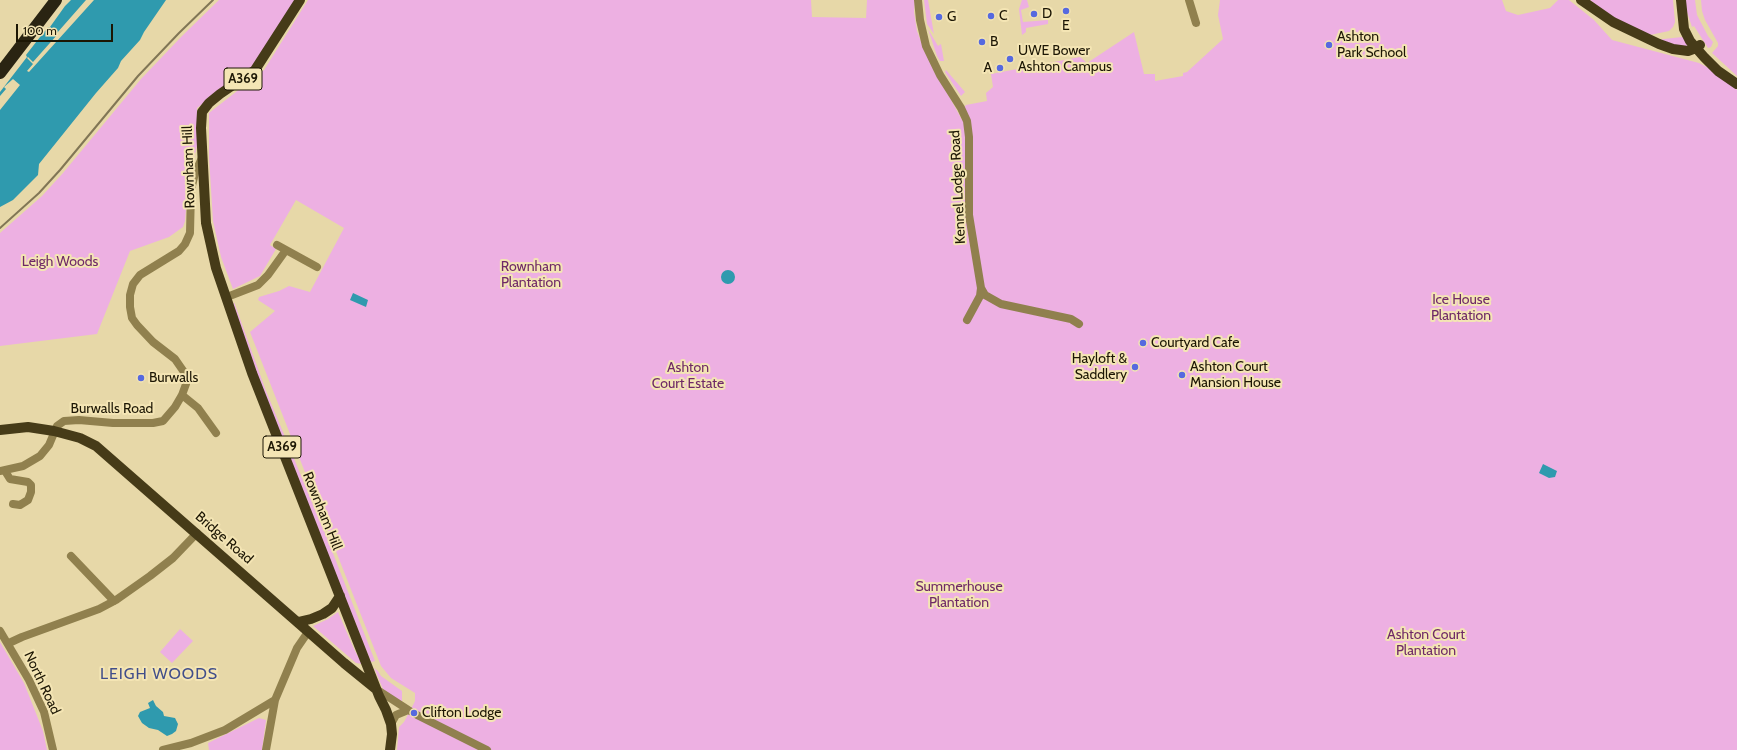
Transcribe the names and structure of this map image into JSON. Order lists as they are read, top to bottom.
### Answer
{
  "streets": {
    "main road": ["A369", "Rownham Hill", "Bridge Road"],
    "street": ["Kennel Lodge Road", "Burwalls Road", "North Road"]
  },
  "crossings": [
    ["A369", "Rownham Hill"],
    ["A369", "Bridge Road"],
    ["Rownham Hill", "Burwalls Road"],
    ["Rownham Hill", "Bridge Road"],
    ["Burwalls Road", "Bridge Road"]
  ],
  "districts": ["LEIGH WOODS"],
  "parks": [
    "Leigh Woods",
    "Rownham Plantation",
    "Ice House Plantation",
    "Ashton Court Estate",
    "Summerhouse Plantation",
    "Ashton Court Plantation"
  ],
  "places": [
    "E",
    "D",
    "C",
    "G",
    "B",
    "Ashton Park School",
    "UWE Bower Ashton Campus",
    "A",
    "Courtyard Cafe",
    "Hayloft & Saddlery",
    "Ashton Court Mansion House",
    "Burwalls",
    "Clifton Lodge"
  ],
  "scale_bar": "100 m"
}
